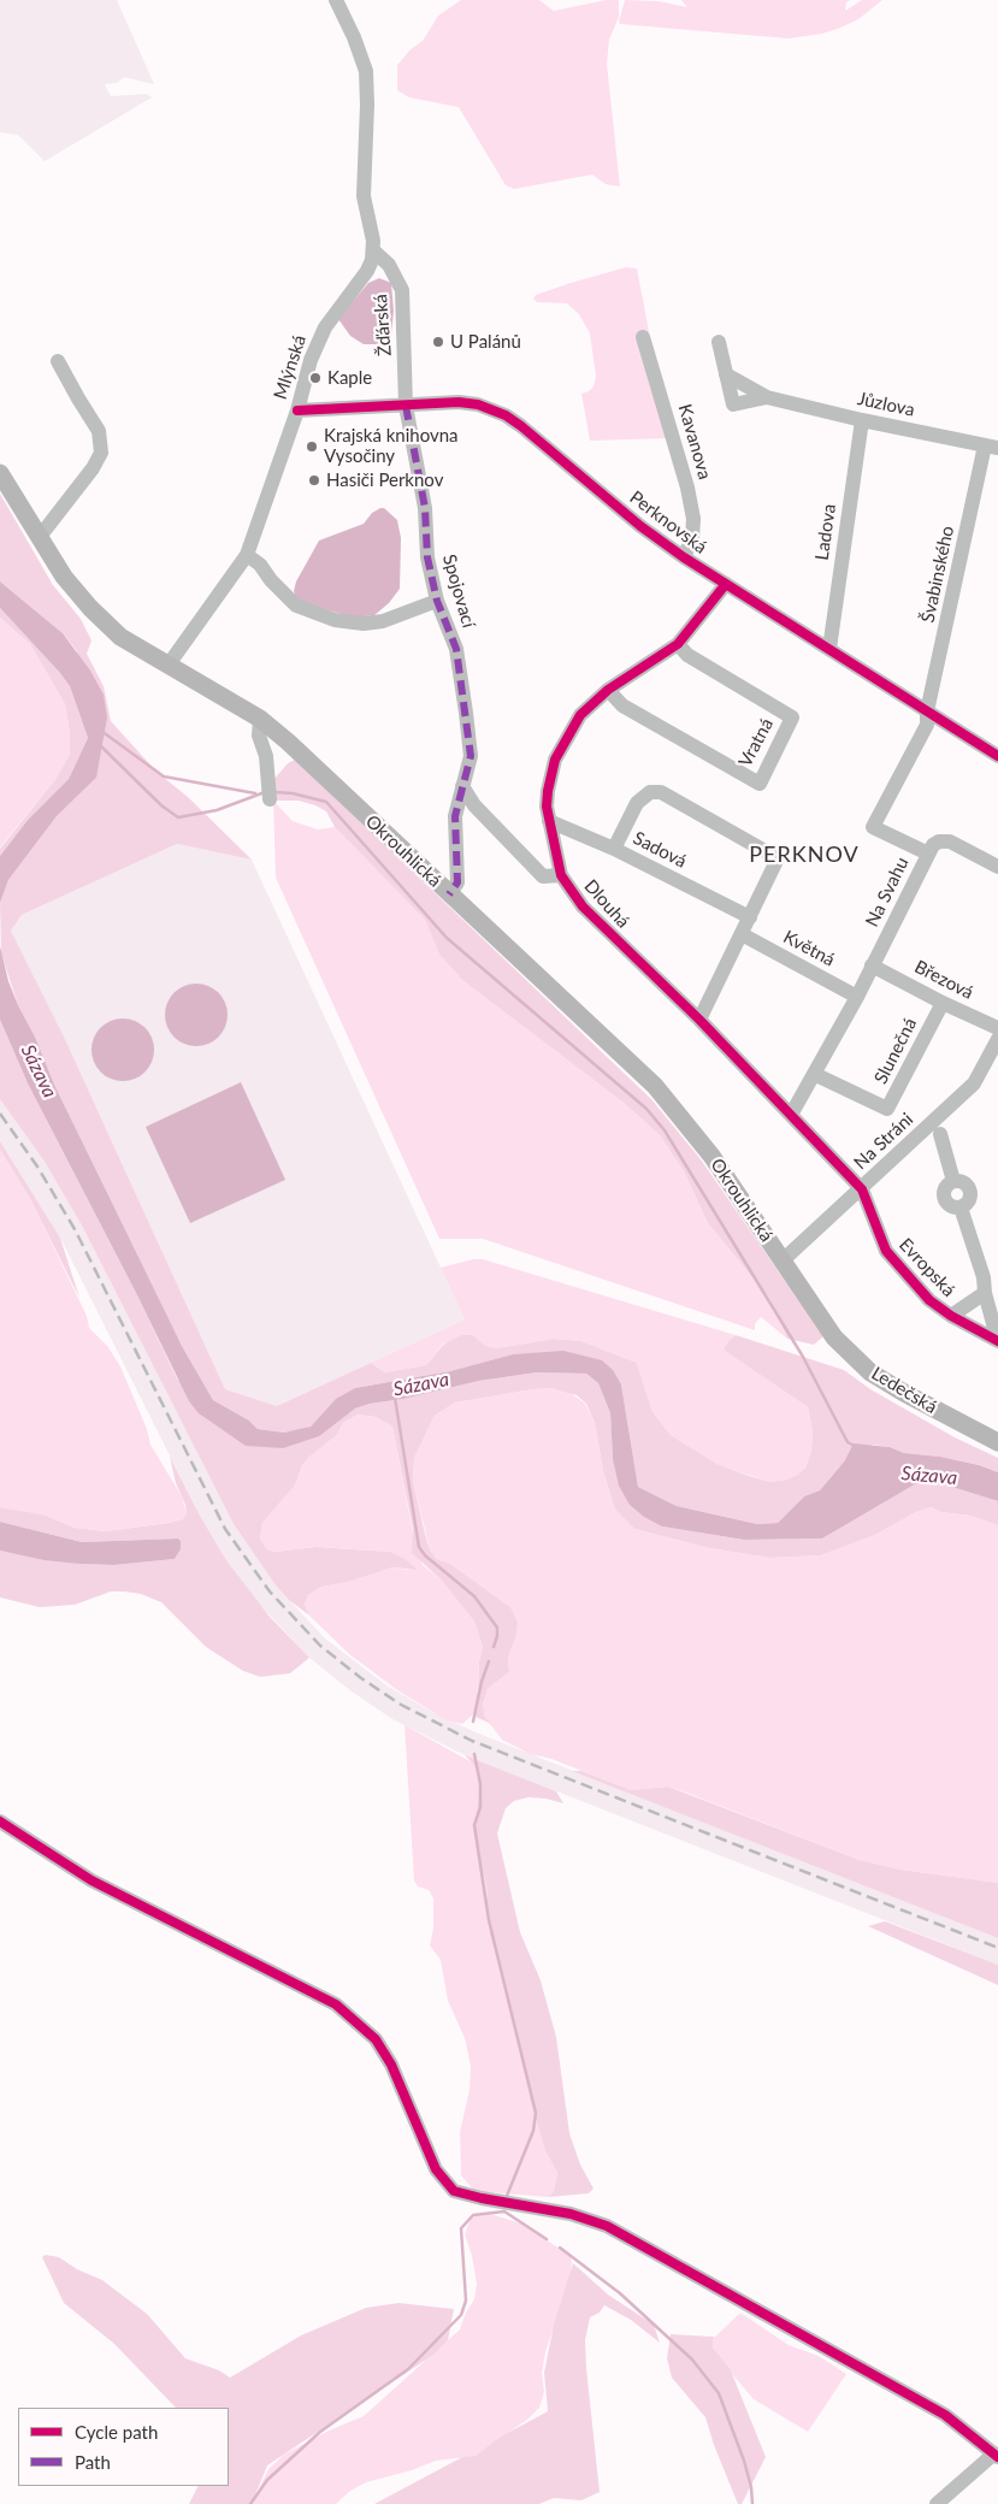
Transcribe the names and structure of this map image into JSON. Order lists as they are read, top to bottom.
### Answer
{
  "streets": {
    "main road": ["Okrouhlická", "Ledečská"],
    "street": [
      "Žďárská",
      "Mlýnská",
      "Jůzlova",
      "Kavanova",
      "Perknovská",
      "Ladova",
      "Švabinského",
      "Spojovací",
      "Vratná",
      "Sadová",
      "Na Svahu",
      "Dlouhá",
      "Květná",
      "Březová",
      "Slunečná",
      "Na Stráni",
      "Evropská"
    ]
  },
  "crossings": [
    ["Žďárská", "Mlýnská"],
    ["Žďárská", "Perknovská"],
    ["Žďárská", "Spojovací"],
    ["Mlýnská", "Perknovská"],
    ["Mlýnská", "Okrouhlická"],
    ["Jůzlova", "Ladova"],
    ["Jůzlova", "Švabinského"],
    ["Kavanova", "Perknovská"],
    ["Perknovská", "Ladova"],
    ["Perknovská", "Švabinského"],
    ["Perknovská", "Spojovací"],
    ["Perknovská", "Na Svahu"],
    ["Perknovská", "Dlouhá"],
    ["Švabinského", "Na Svahu"],
    ["Spojovací", "Okrouhlická"],
    ["Vratná", "Dlouhá"],
    ["Sadová", "Dlouhá"],
    ["Okrouhlická", "Na Stráni"],
    ["Okrouhlická", "Ledečská"],
    ["Na Svahu", "Dlouhá"],
    ["Na Svahu", "Květná"],
    ["Na Svahu", "Březová"],
    ["Na Svahu", "Slunečná"],
    ["Dlouhá", "Na Stráni"],
    ["Dlouhá", "Evropská"],
    ["Březová", "Slunečná"],
    ["Na Stráni", "Evropská"],
    ["Na Stráni", "Ledečská"]
  ],
  "districts": ["PERKNOV"],
  "water": ["Sázava"],
  "places": [
    "U Palánů",
    "Kaple",
    "Krajská knihovna Vysočiny",
    "Hasiči Perknov"
  ],
  "legend": ["Cycle path", "Path"]
}
